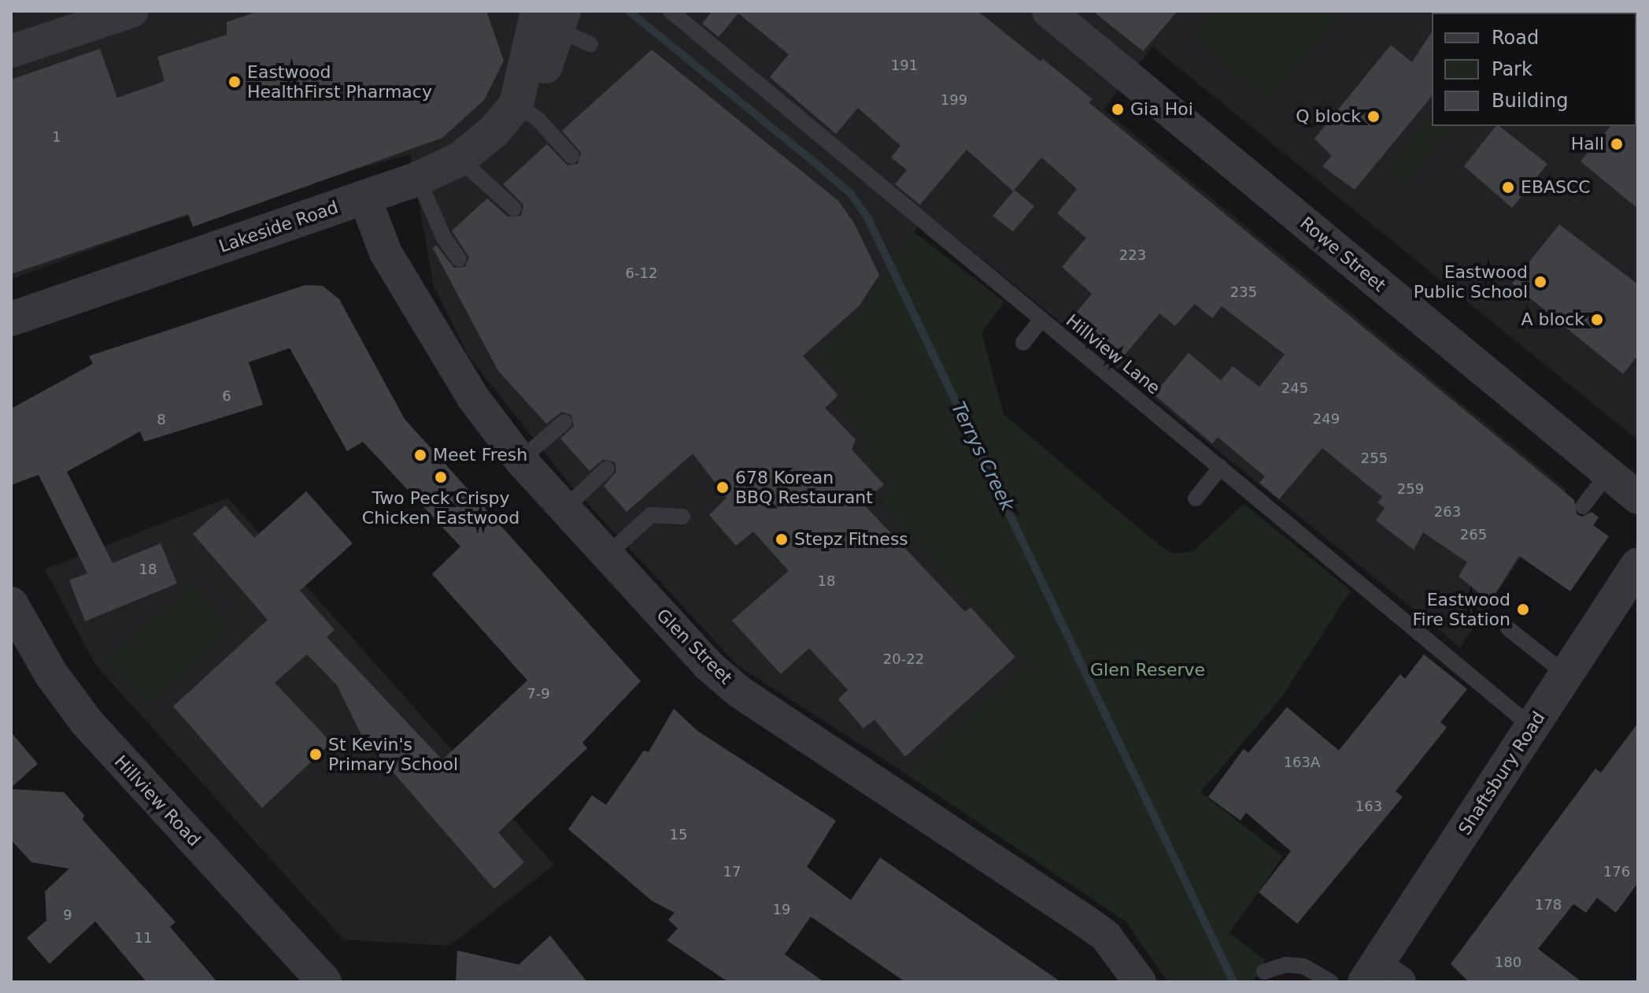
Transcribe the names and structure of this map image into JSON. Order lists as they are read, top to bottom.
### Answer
{
  "streets": {
    "street": [
      "Lakeside Road",
      "Rowe Street",
      "Glen Street",
      "Shaftsbury Road",
      "Hillview Road"
    ],
    "lane": ["Hillview Lane"]
  },
  "crossings": [
    ["Lakeside Road", "Glen Street"],
    ["Hillview Lane", "Shaftsbury Road"]
  ],
  "water": ["Terrys Creek"],
  "parks": ["Glen Reserve"],
  "places": [
    "Eastwood HealthFirst Pharmacy",
    "Gia Hoi",
    "Q block",
    "Hall",
    "EBASCC",
    "Eastwood Public School",
    "A block",
    "Meet Fresh",
    "Two Peck Crispy Chicken Eastwood",
    "678 Korean BBQ Restaurant",
    "Stepz Fitness",
    "Eastwood Fire Station",
    "St Kevin's Primary School"
  ],
  "house_numbers": [
    "191",
    "199",
    "1",
    "223",
    "6-12",
    "235",
    "245",
    "6",
    "249",
    "8",
    "255",
    "259",
    "263",
    "265",
    "18",
    "18",
    "20-22",
    "7-9",
    "163A",
    "163",
    "15",
    "17",
    "176",
    "178",
    "19",
    "9",
    "11",
    "180"
  ],
  "legend": ["Road", "Park", "Building"]
}
